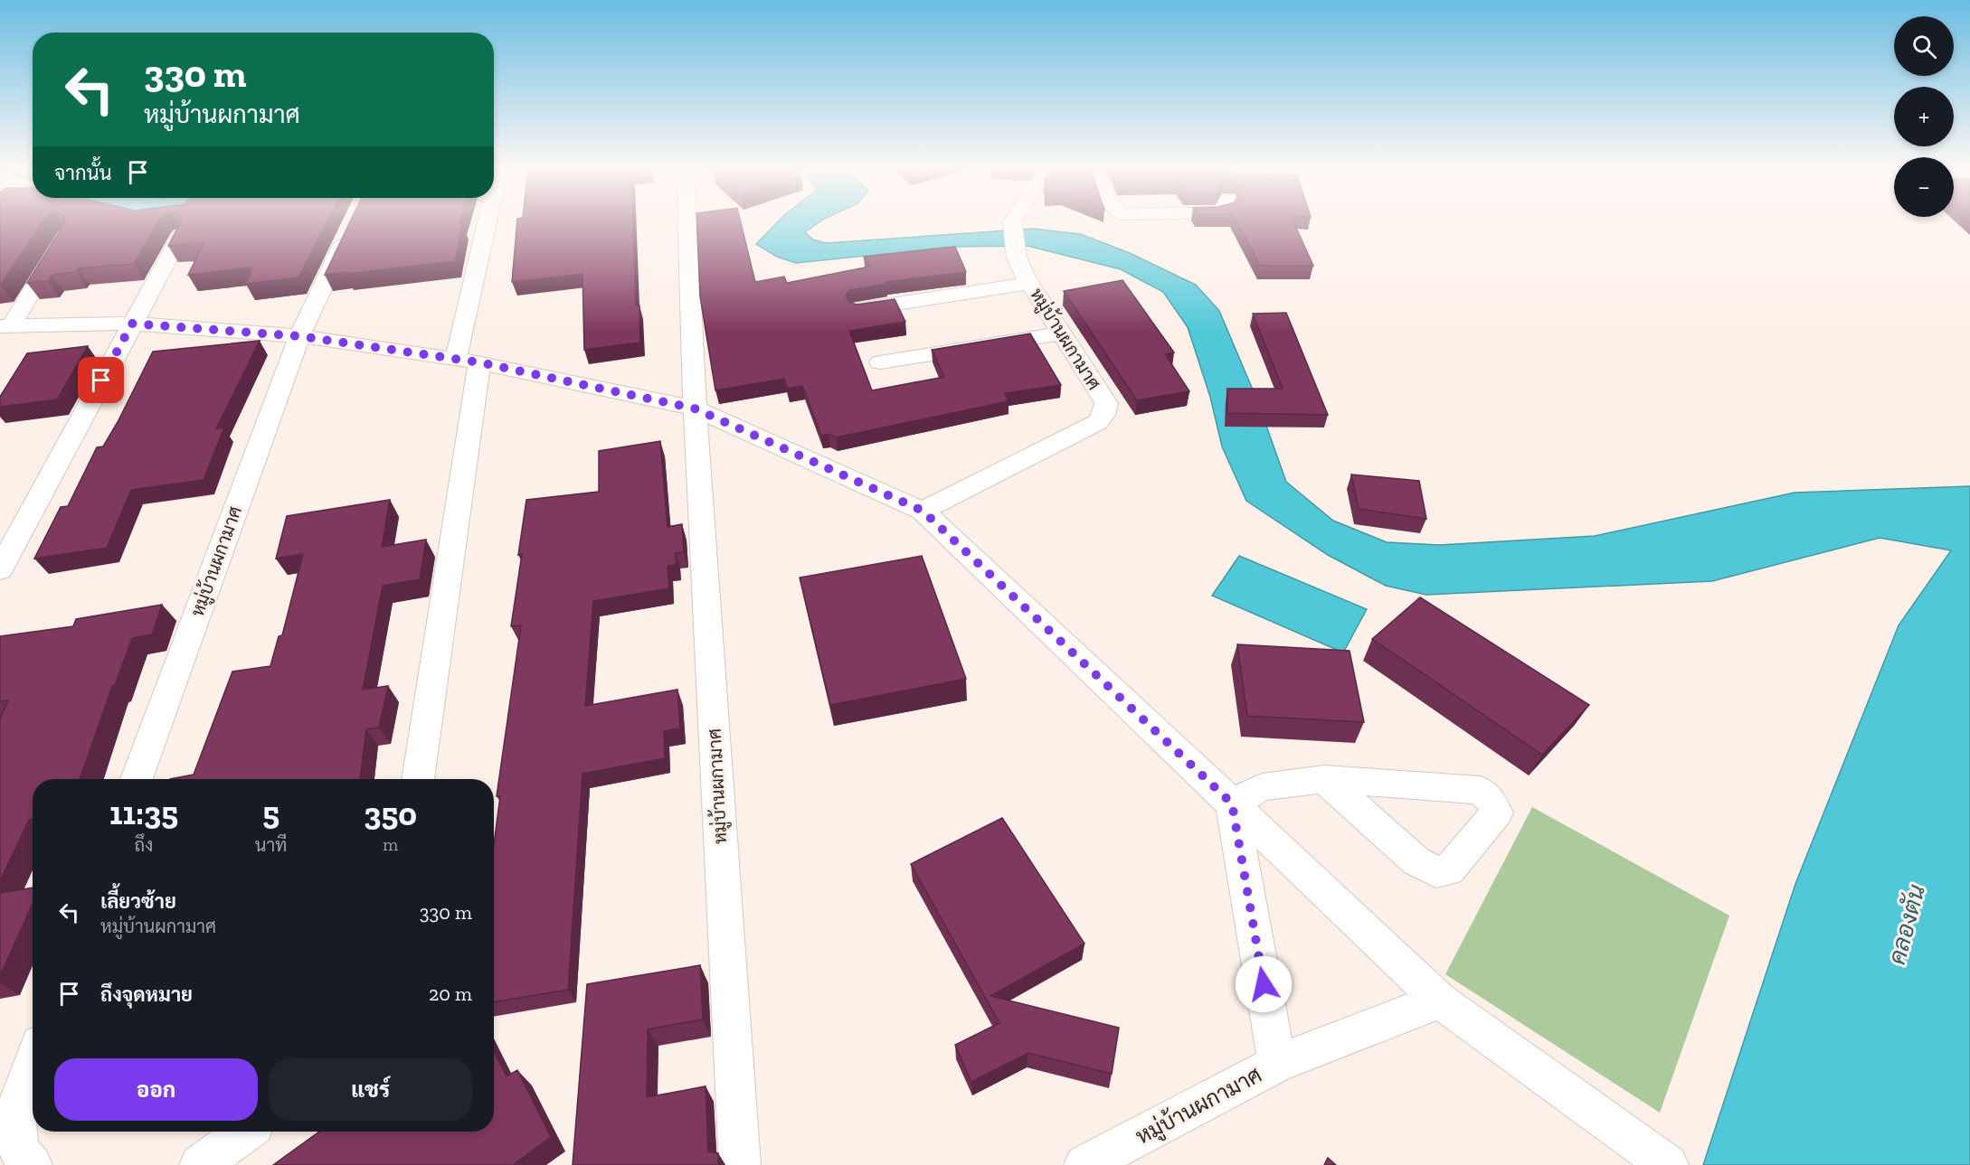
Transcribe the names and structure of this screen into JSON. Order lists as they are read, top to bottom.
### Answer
{
  "streets": {
    "street": ["หมู่บ้านผกามาศ"]
  },
  "water": ["คลองตัน"],
  "page": {
    "map_buttons": ["+", "−"],
    "turn": ["330 m", "หมู่บ้านผกามาศ"],
    "then": "จากนั้น",
    "eta": [
      "11:35",
      "ถึง",
      "5",
      "นาที",
      "350",
      "m"
    ],
    "list": [
      {
        "name": "เลี้ยวซ้าย",
        "note": "หมู่บ้านผกามาศ",
        "value": "330 m"
      },
      {
        "name": "ถึงจุดหมาย",
        "value": "20 m"
      }
    ],
    "buttons": ["ออก", "แชร์"]
  }
}
